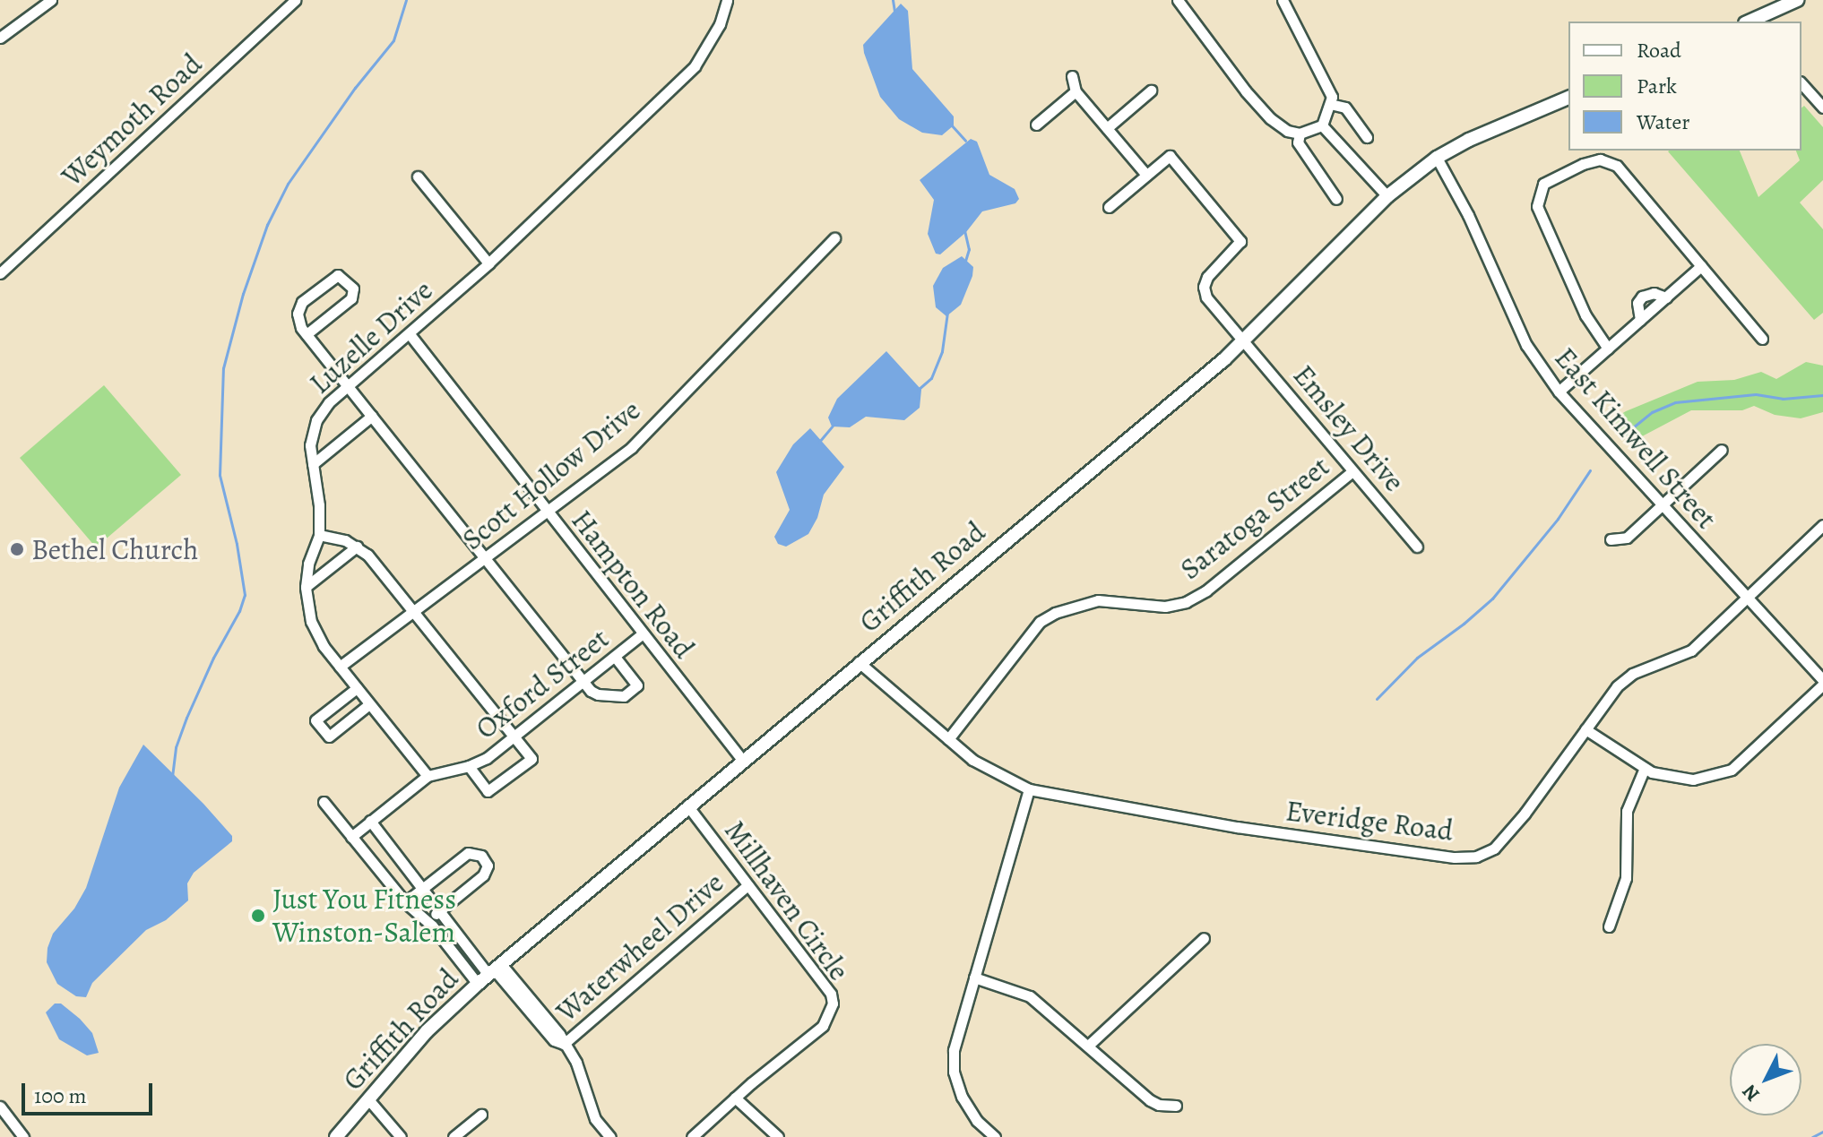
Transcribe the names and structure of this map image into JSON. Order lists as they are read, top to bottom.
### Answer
{
  "streets": {
    "street": [
      "Weymoth Road",
      "Luzelle Drive",
      "Emsley Drive",
      "East Kimwell Street",
      "Scott Hollow Drive",
      "Saratoga Street",
      "Griffith Road",
      "Hampton Road",
      "Oxford Street",
      "Everidge Road",
      "Millhaven Circle",
      "Waterwheel Drive"
    ]
  },
  "crossings": [
    ["Luzelle Drive", "Scott Hollow Drive"],
    ["Luzelle Drive", "Hampton Road"],
    ["Luzelle Drive", "Oxford Street"],
    ["Emsley Drive", "Saratoga Street"],
    ["Emsley Drive", "Griffith Road"],
    ["East Kimwell Street", "Griffith Road"],
    ["East Kimwell Street", "Everidge Road"],
    ["Scott Hollow Drive", "Hampton Road"],
    ["Saratoga Street", "Everidge Road"],
    ["Griffith Road", "Hampton Road"],
    ["Griffith Road", "Everidge Road"],
    ["Griffith Road", "Millhaven Circle"],
    ["Hampton Road", "Oxford Street"],
    ["Millhaven Circle", "Waterwheel Drive"]
  ],
  "places": ["Bethel Church", "Just You Fitness Winston-Salem"],
  "legend": ["Road", "Park", "Water"],
  "scale_bar": "100 m",
  "north": "bottom left"
}
